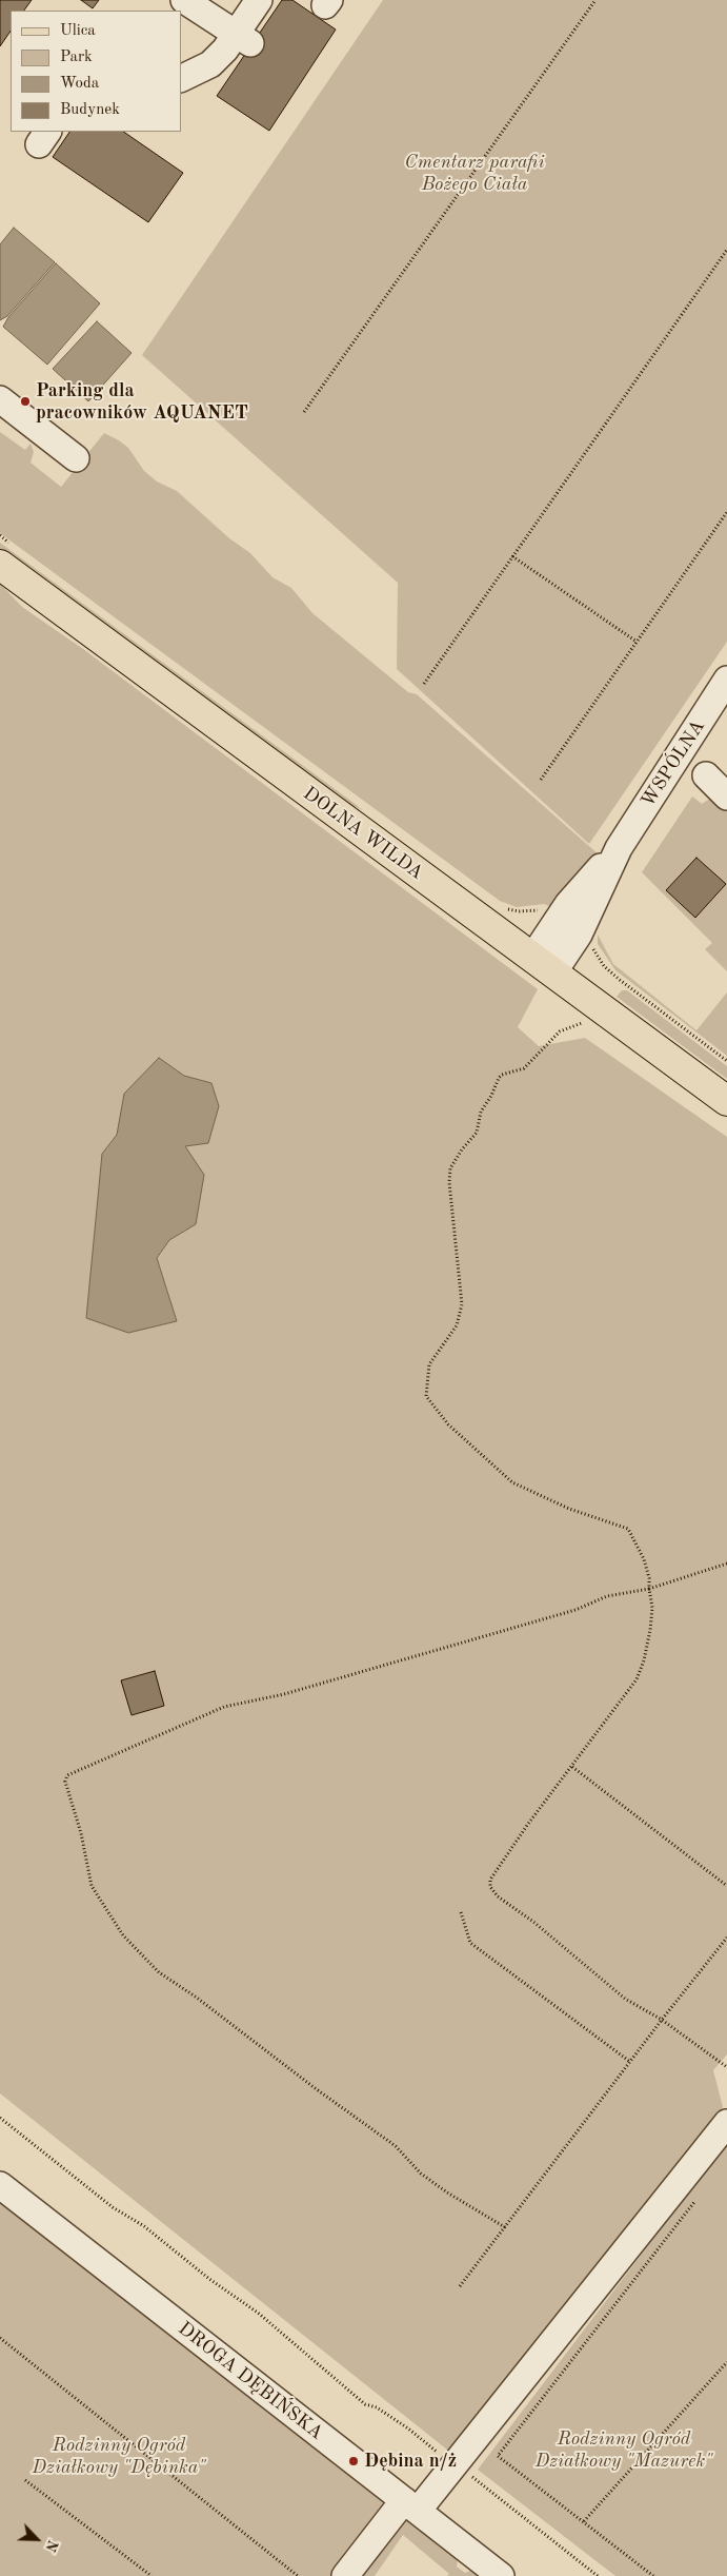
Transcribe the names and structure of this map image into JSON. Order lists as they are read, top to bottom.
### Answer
{
  "streets": {
    "main road": ["DOLNA WILDA"],
    "street": ["WSPÓLNA", "DROGA DĘBIŃSKA"]
  },
  "crossings": [
    ["WSPÓLNA", "DOLNA WILDA"]
  ],
  "parks": ["Cmentarz parafii Bożego Ciała", "Rodzinny Ogród Działkowy \"Mazurek\"", "Rodzinny Ogród Działkowy \"Dębinka\""],
  "places": ["Parking dla pracowników AQUANET", "Dębina n/ż"],
  "legend": [
    "Ulica",
    "Park",
    "Woda",
    "Budynek"
  ],
  "north": "bottom right"
}
